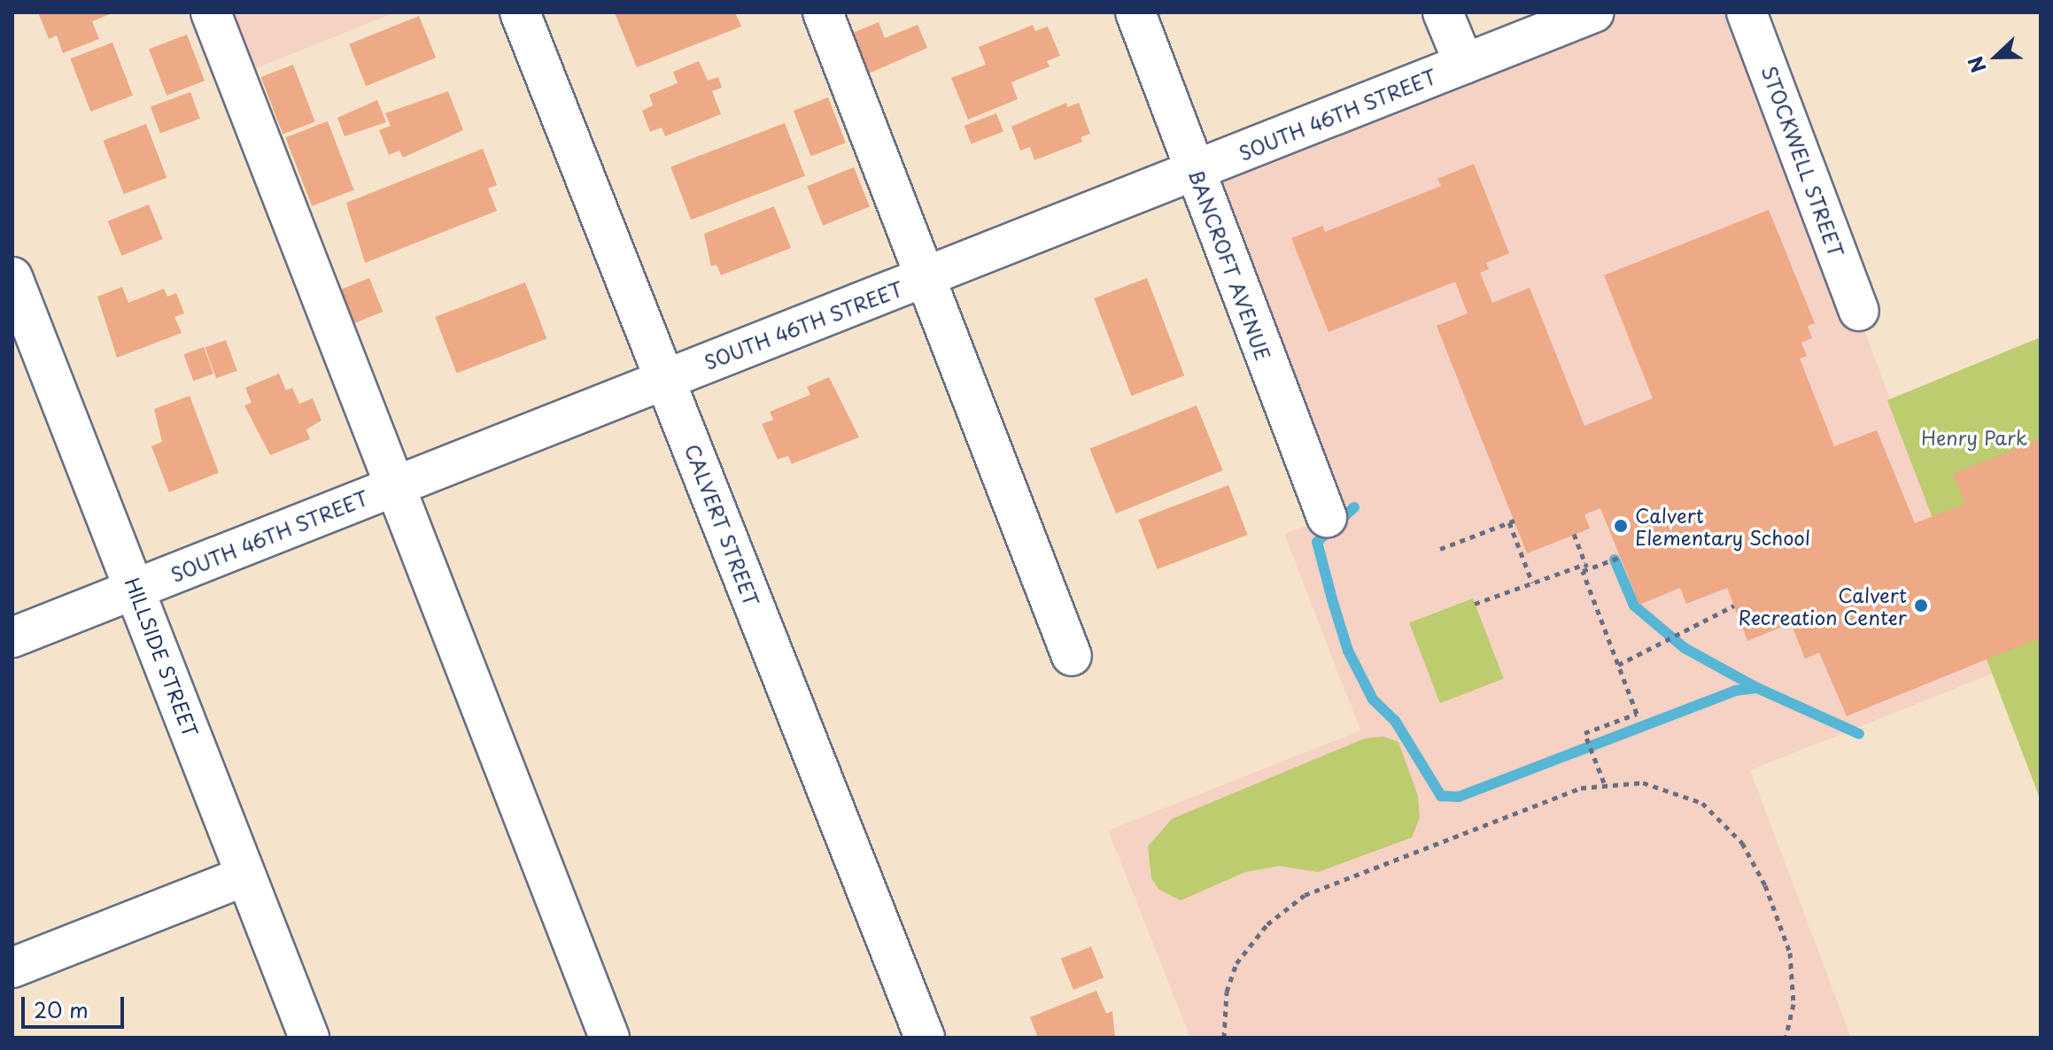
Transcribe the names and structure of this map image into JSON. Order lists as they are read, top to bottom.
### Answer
{
  "streets": {
    "street": [
      "SOUTH 46TH STREET",
      "STOCKWELL STREET",
      "BANCROFT AVENUE",
      "CALVERT STREET",
      "HILLSIDE STREET"
    ]
  },
  "crossings": [
    ["SOUTH 46TH STREET", "BANCROFT AVENUE"],
    ["SOUTH 46TH STREET", "CALVERT STREET"],
    ["SOUTH 46TH STREET", "HILLSIDE STREET"]
  ],
  "parks": ["Henry Park"],
  "places": ["Calvert Elementary School", "Calvert Recreation Center"],
  "scale_bar": "20 m",
  "north": "left"
}
